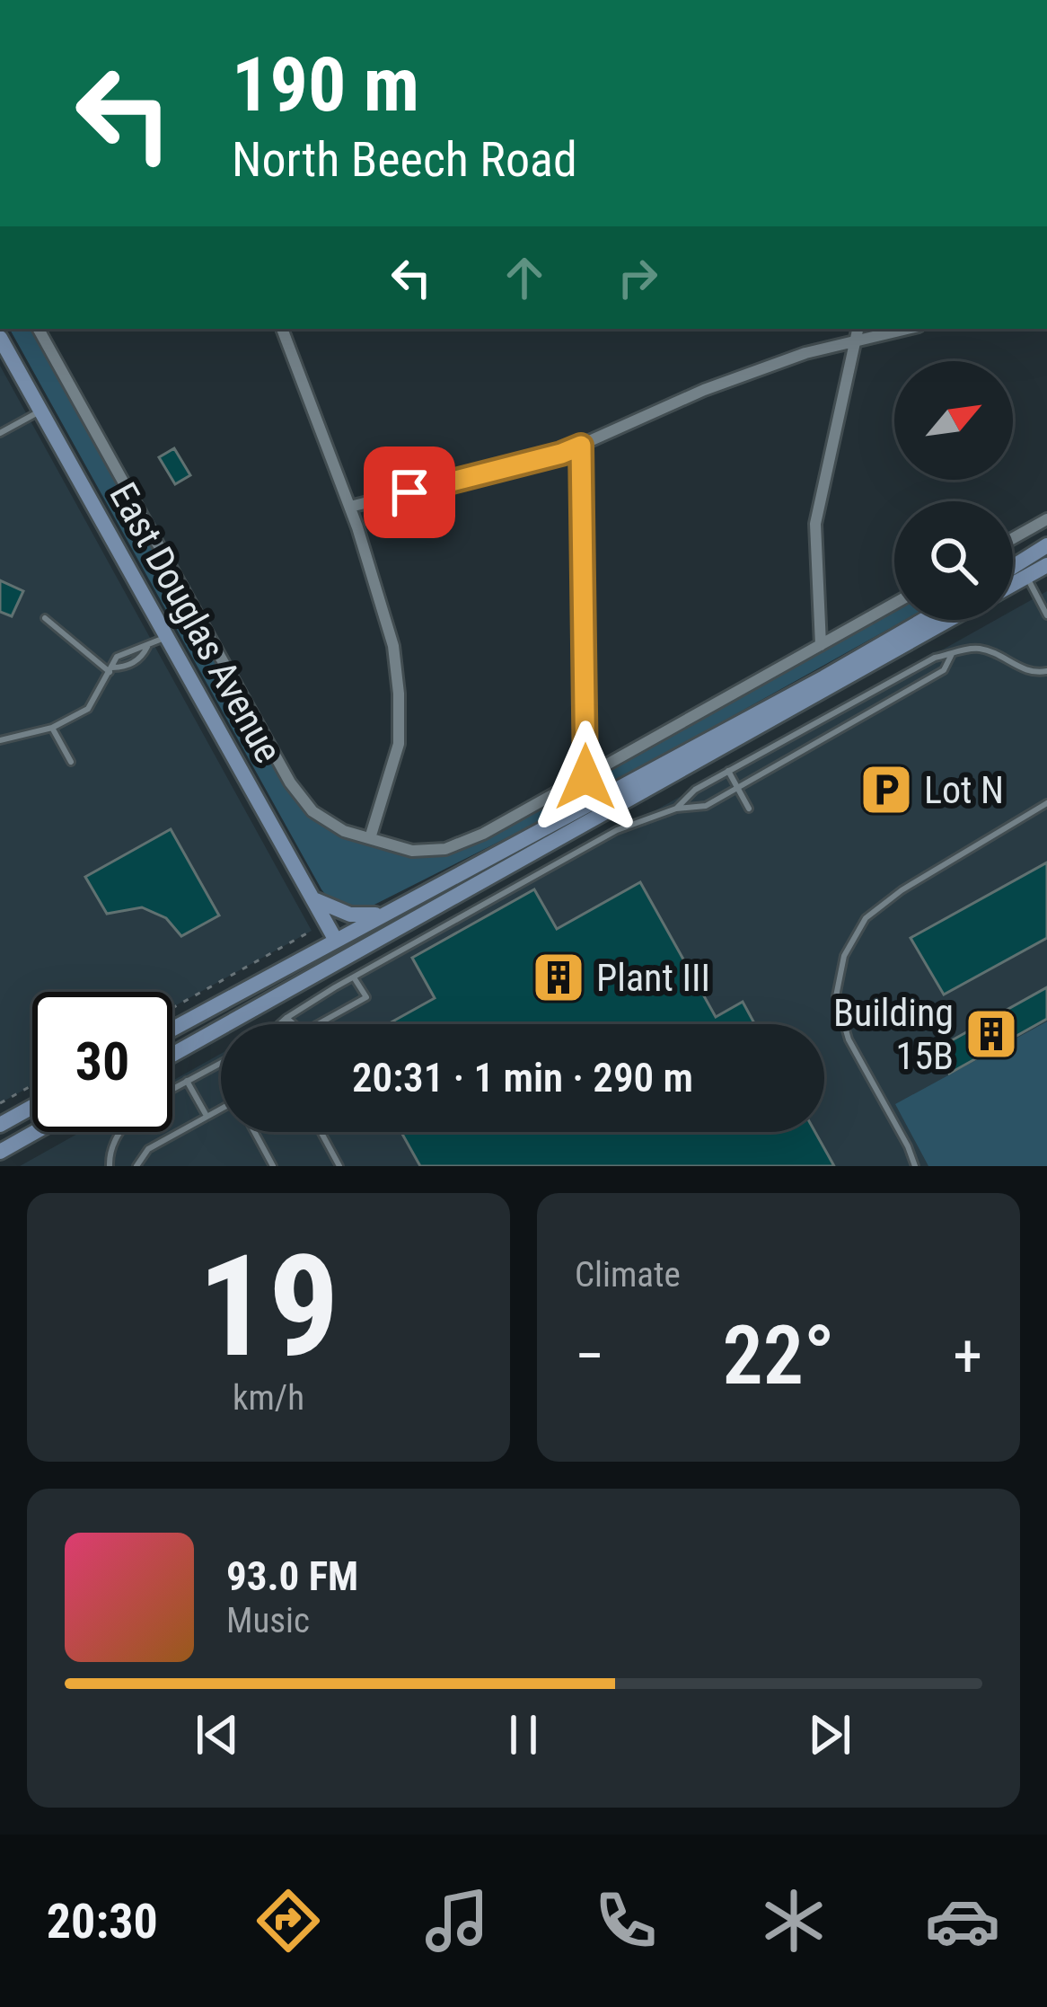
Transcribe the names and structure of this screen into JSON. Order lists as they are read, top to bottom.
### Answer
{
  "streets": {
    "main road": ["East Douglas Avenue"]
  },
  "places": {
    "parking": ["Lot N"],
    "building": ["Plant III", "Building 15B"]
  },
  "north": "top right",
  "page": {
    "turn": ["190 m", "North Beech Road"],
    "limit": "30",
    "trip": "20:31 · 1 min · 290 m",
    "tile": [
      ["19", "km/h"],
      "Climate"
    ],
    "heat": ["−", "22°", "+"],
    "song": ["93.0 FM", "Music"],
    "tabs": "20:30"
  }
}
